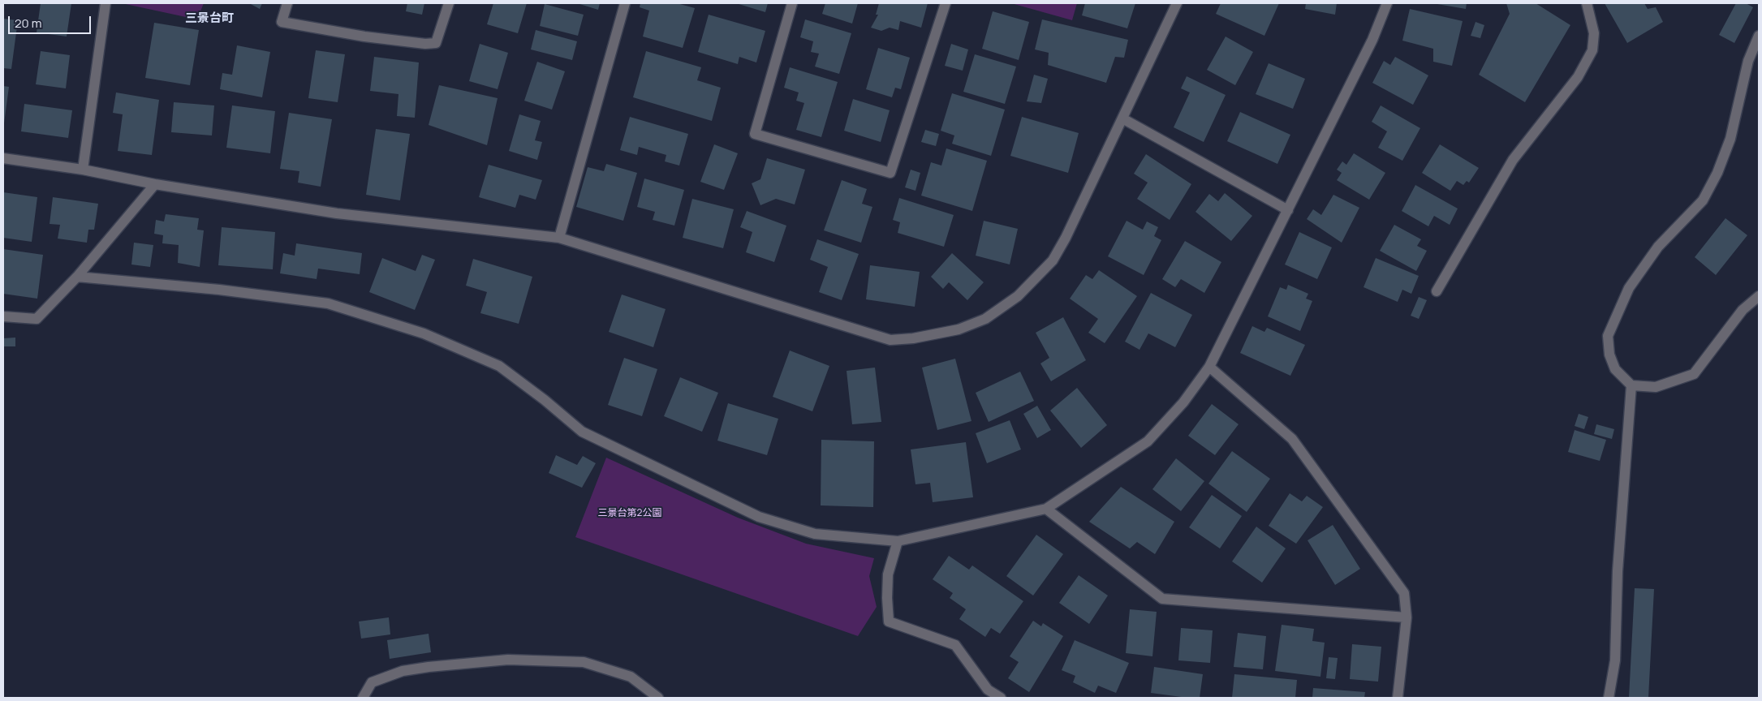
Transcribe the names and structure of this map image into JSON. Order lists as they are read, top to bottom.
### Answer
{
  "districts": ["三景台町"],
  "parks": ["三景台第2公園"],
  "scale_bar": "20 m"
}
